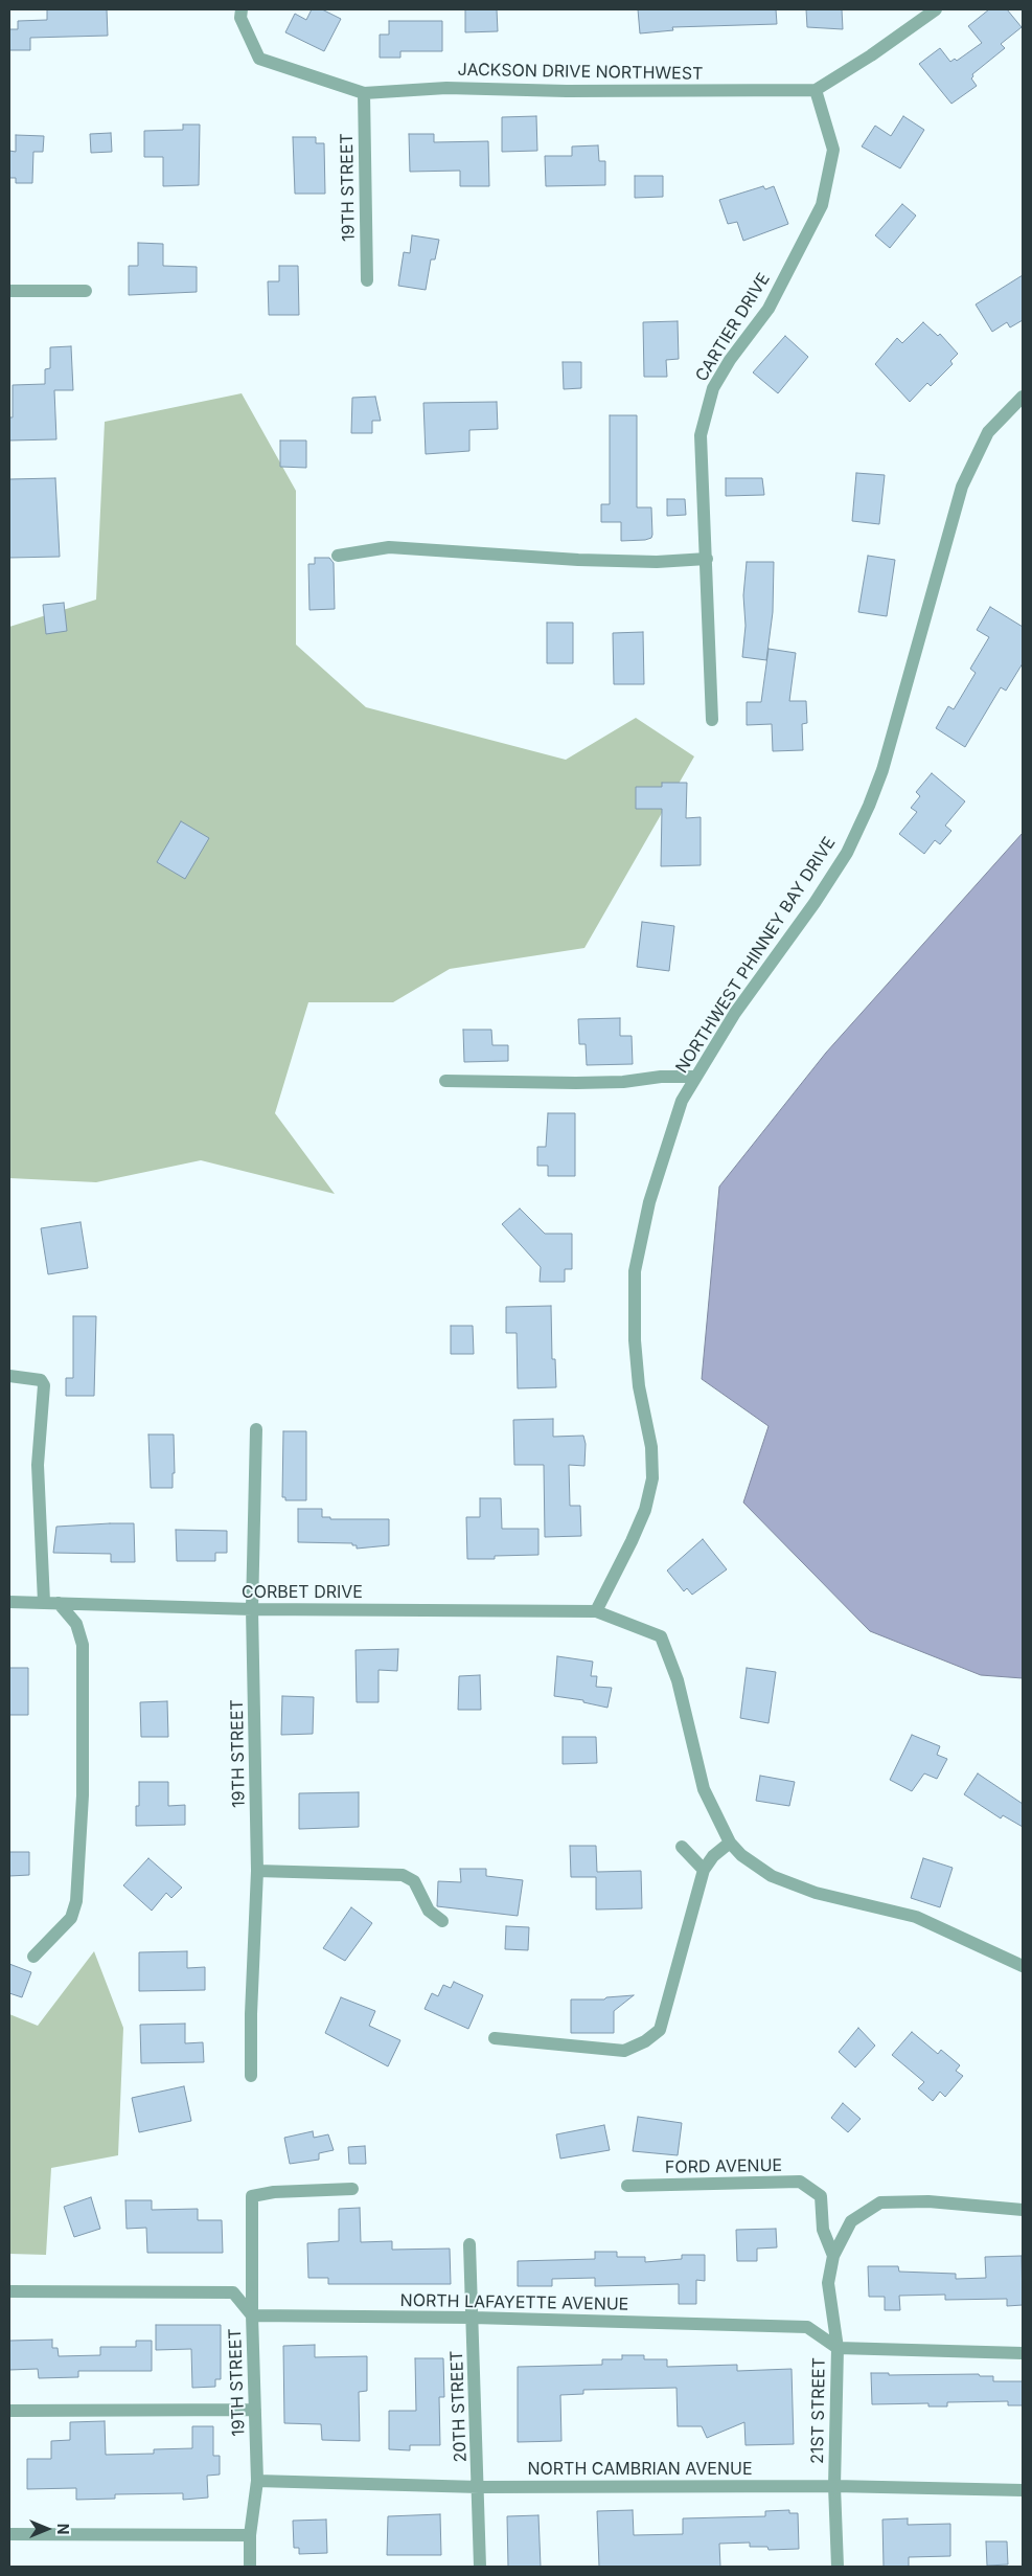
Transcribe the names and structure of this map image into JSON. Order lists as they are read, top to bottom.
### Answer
{
  "streets": {
    "street": [
      "JACKSON DRIVE NORTHWEST",
      "19TH STREET",
      "CARTIER DRIVE",
      "NORTHWEST PHINNEY BAY DRIVE",
      "CORBET DRIVE",
      "FORD AVENUE",
      "NORTH LAFAYETTE AVENUE",
      "20TH STREET",
      "21ST STREET",
      "NORTH CAMBRIAN AVENUE"
    ]
  },
  "crossings": [
    ["JACKSON DRIVE NORTHWEST", "19TH STREET"],
    ["JACKSON DRIVE NORTHWEST", "CARTIER DRIVE"],
    ["19TH STREET", "CORBET DRIVE"],
    ["19TH STREET", "NORTH LAFAYETTE AVENUE"],
    ["19TH STREET", "NORTH CAMBRIAN AVENUE"],
    ["NORTHWEST PHINNEY BAY DRIVE", "CORBET DRIVE"],
    ["FORD AVENUE", "21ST STREET"],
    ["NORTH LAFAYETTE AVENUE", "20TH STREET"],
    ["NORTH LAFAYETTE AVENUE", "21ST STREET"],
    ["20TH STREET", "NORTH CAMBRIAN AVENUE"],
    ["21ST STREET", "NORTH CAMBRIAN AVENUE"]
  ],
  "north": "right"
}
